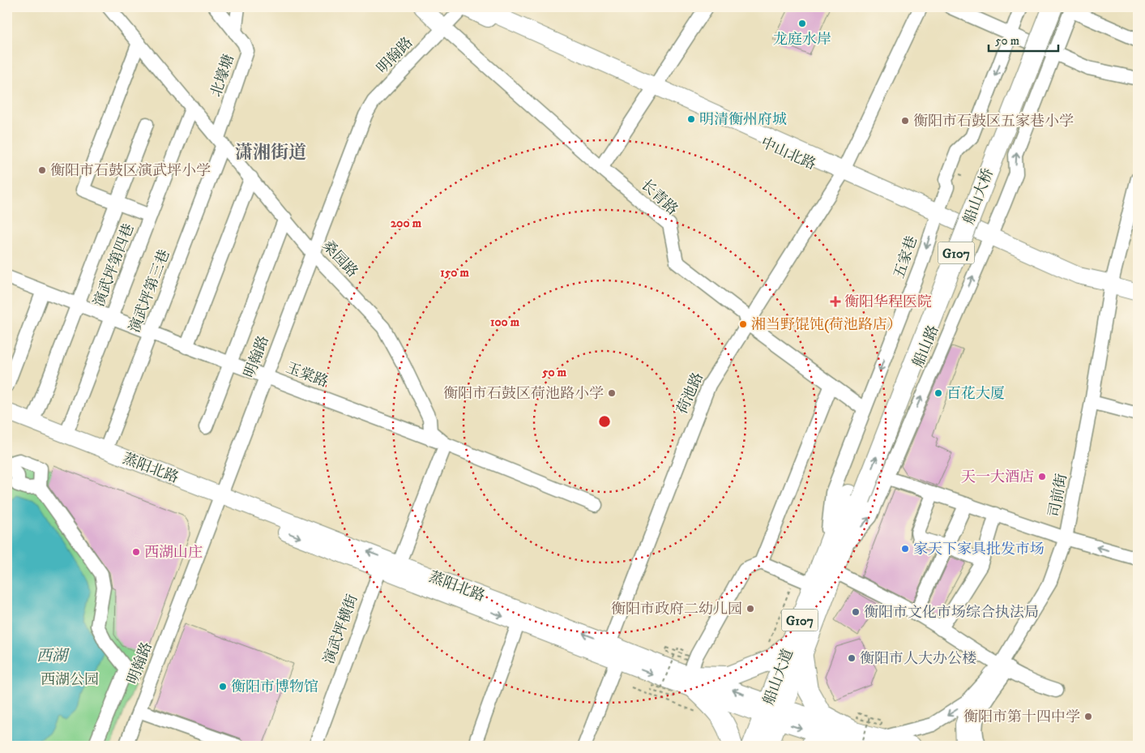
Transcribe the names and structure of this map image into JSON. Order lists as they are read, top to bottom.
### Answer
{
  "streets": {
    "highway": ["船山大桥", "G107", "船山大道"],
    "main road": ["中山北路", "蒸阳北路"],
    "street": [
      "明翰路",
      "北壕塘",
      "长青路",
      "五家巷",
      "桑园路",
      "演武坪第四巷",
      "演武坪第三巷",
      "船山路",
      "玉棠路",
      "荷池路",
      "司前街",
      "演武坪横街"
    ]
  },
  "crossings": [
    ["明翰路", "中山北路"],
    ["明翰路", "长青路"],
    ["明翰路", "桑园路"],
    ["明翰路", "玉棠路"],
    ["明翰路", "蒸阳北路"],
    ["北壕塘", "桑园路"],
    ["北壕塘", "演武坪第三巷"],
    ["中山北路", "五家巷"],
    ["中山北路", "船山路"],
    ["中山北路", "荷池路"],
    ["中山北路", "司前街"],
    ["船山大桥", "船山路"],
    ["船山大桥", "船山大道"],
    ["长青路", "五家巷"],
    ["长青路", "荷池路"],
    ["五家巷", "船山路"],
    ["五家巷", "船山大道"],
    ["桑园路", "演武坪第四巷"],
    ["桑园路", "演武坪第三巷"],
    ["桑园路", "玉棠路"],
    ["演武坪第四巷", "玉棠路"],
    ["演武坪第四巷", "蒸阳北路"],
    ["演武坪第三巷", "玉棠路"],
    ["演武坪第三巷", "蒸阳北路"],
    ["船山路", "船山大道"],
    ["荷池路", "蒸阳北路"],
    ["蒸阳北路", "司前街"],
    ["蒸阳北路", "演武坪横街"],
    ["蒸阳北路", "船山大道"]
  ],
  "one_way": ["五家巷"],
  "districts": ["潇湘街道"],
  "water": ["西湖"],
  "parks": ["西湖公园"],
  "places": {
    "other": [
      "龙庭水岸",
      "明清衡州府城",
      "衡阳市石鼓区五家巷小学",
      "衡阳市石鼓区演武坪小学",
      "湘当野馄饨(荷池路店）",
      "衡阳市石鼓区荷池路小学",
      "百花大厦",
      "天一大酒店",
      "家天下家具批发市场",
      "西湖山庄",
      "衡阳市政府二幼儿园",
      "衡阳市文化市场综合执法局",
      "衡阳市人大办公楼",
      "衡阳市博物馆",
      "衡阳市第十四中学"
    ],
    "health": ["衡阳华程医院"]
  },
  "scale_bar": "50 m",
  "rings": [
    "200 m",
    "150 m",
    "100 m",
    "50 m"
  ]
}
